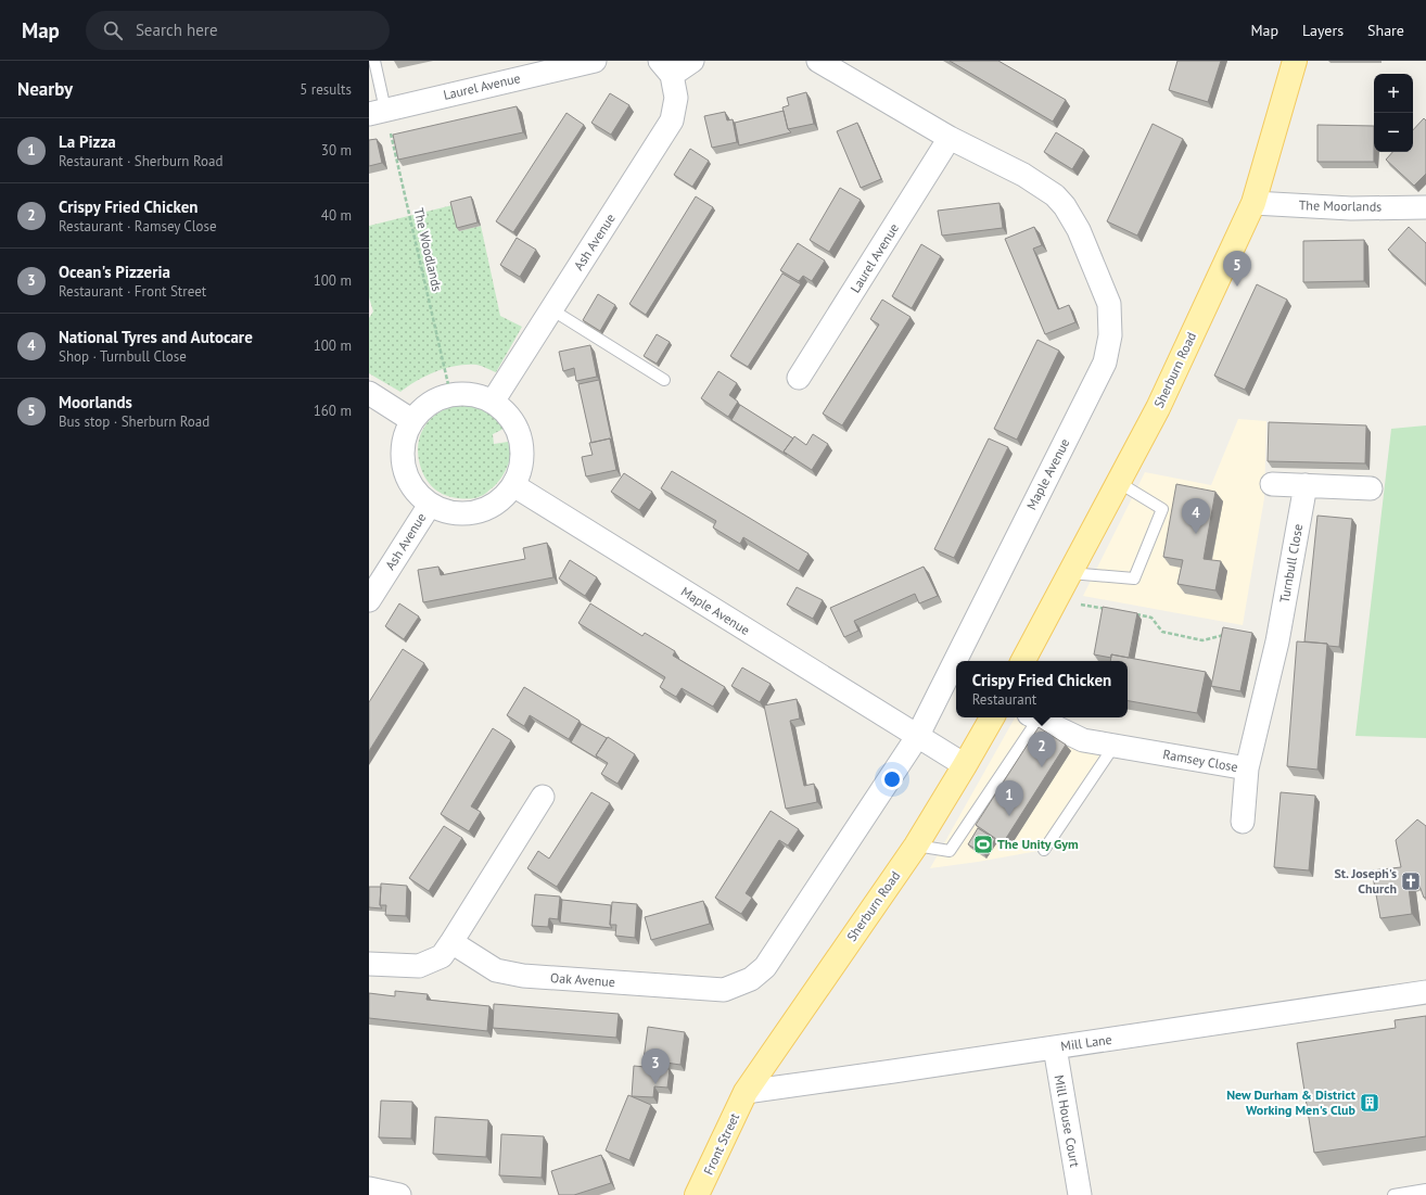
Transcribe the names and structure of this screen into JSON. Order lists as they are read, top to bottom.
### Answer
{
  "streets": {
    "main road": ["Sherburn Road", "Front Street"],
    "street": [
      "Laurel Avenue",
      "The Moorlands",
      "Ash Avenue",
      "Maple Avenue",
      "Turnbull Close",
      "Ramsey Close",
      "Oak Avenue",
      "Mill Lane",
      "Mill House Court"
    ],
    "path": ["The Woodlands"]
  },
  "crossings": [
    ["Laurel Avenue", "The Woodlands"],
    ["Laurel Avenue", "Maple Avenue"],
    ["The Moorlands", "Sherburn Road"],
    ["Ash Avenue", "The Woodlands"],
    ["Ash Avenue", "Maple Avenue"],
    ["The Woodlands", "Maple Avenue"],
    ["Sherburn Road", "Maple Avenue"],
    ["Sherburn Road", "Mill Lane"],
    ["Sherburn Road", "Front Street"],
    ["Maple Avenue", "Oak Avenue"],
    ["Turnbull Close", "Ramsey Close"],
    ["Mill Lane", "Mill House Court"],
    ["Mill Lane", "Front Street"]
  ],
  "places": {
    "sports": ["The Unity Gym"],
    "church": ["St. Joseph's Church"],
    "building": ["New Durham & District Working Men's Club"]
  },
  "page": {
    "header": "Map",
    "search": "Search here",
    "nav": ["Map", "Layers", "Share"],
    "heading": ["Nearby", "5 results"],
    "map_buttons": ["+", "−"],
    "list": [
      {
        "mark": "1",
        "name": "La Pizza",
        "note": "Restaurant · Sherburn Road",
        "value": "30 m"
      },
      {
        "mark": "2",
        "name": "Crispy Fried Chicken",
        "note": "Restaurant · Ramsey Close",
        "value": "40 m"
      },
      {
        "mark": "3",
        "name": "Ocean's Pizzeria",
        "note": "Restaurant · Front Street",
        "value": "100 m"
      },
      {
        "mark": "4",
        "name": "National Tyres and Autocare",
        "note": "Shop · Turnbull Close",
        "value": "100 m"
      },
      {
        "mark": "5",
        "name": "Moorlands",
        "note": "Bus stop · Sherburn Road",
        "value": "160 m"
      }
    ],
    "pins": [
      "5",
      "4",
      "2",
      "1",
      "3"
    ],
    "popup": ["Crispy Fried Chicken", "Restaurant"]
  }
}
